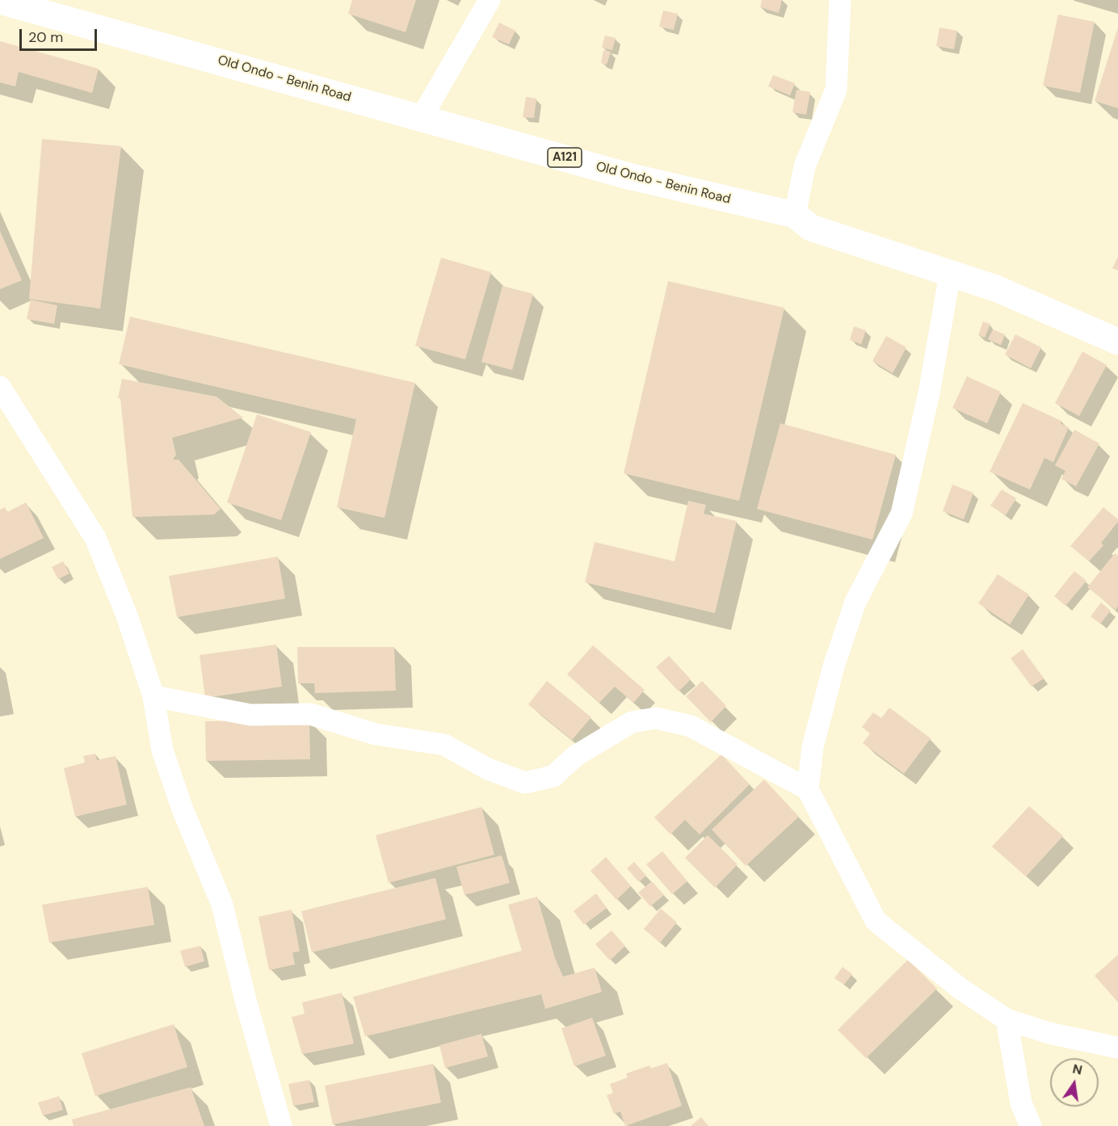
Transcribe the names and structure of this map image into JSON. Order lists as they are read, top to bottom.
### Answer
{
  "streets": {
    "main road": ["Old Ondo - Benin Road", "A121"]
  },
  "scale_bar": "20 m",
  "north": "top"
}
